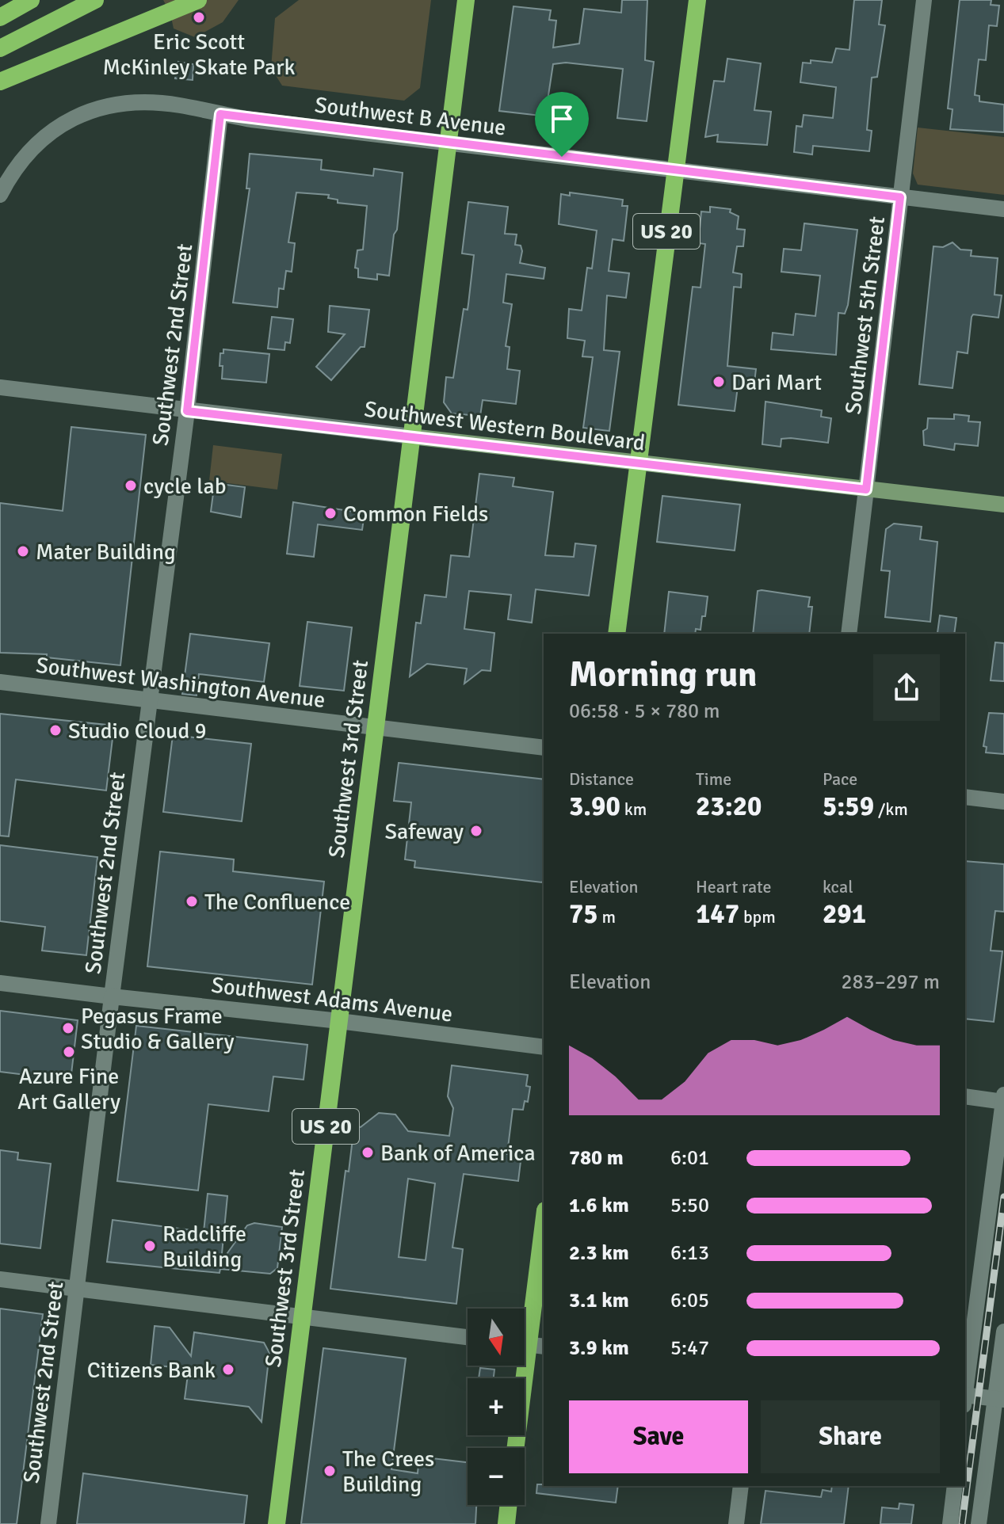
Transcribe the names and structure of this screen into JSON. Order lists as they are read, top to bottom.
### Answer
{
  "streets": {
    "highway": ["US 20", "Southwest 3rd Street"],
    "main road": ["Southwest Western Boulevard"],
    "street": [
      "Southwest B Avenue",
      "Southwest 5th Street",
      "Southwest 2nd Street",
      "Southwest Washington Avenue",
      "Southwest Adams Avenue"
    ]
  },
  "crossings": [
    ["Southwest B Avenue", "US 20"],
    ["Southwest B Avenue", "Southwest 5th Street"],
    ["Southwest B Avenue", "Southwest 2nd Street"],
    ["Southwest B Avenue", "Southwest 3rd Street"],
    ["US 20", "Southwest Western Boulevard"],
    ["Southwest 5th Street", "Southwest Western Boulevard"],
    ["Southwest 2nd Street", "Southwest Western Boulevard"],
    ["Southwest 2nd Street", "Southwest Washington Avenue"],
    ["Southwest 2nd Street", "Southwest Adams Avenue"],
    ["Southwest Western Boulevard", "Southwest 3rd Street"],
    ["Southwest Washington Avenue", "Southwest 3rd Street"],
    ["Southwest 3rd Street", "Southwest Adams Avenue"]
  ],
  "places": [
    "Eric Scott McKinley Skate Park",
    "Dari Mart",
    "cycle lab",
    "Common Fields",
    "Mater Building",
    "Studio Cloud 9",
    "Safeway",
    "The Confluence",
    "Pegasus Frame Studio & Gallery",
    "Azure Fine Art Gallery",
    "Bank of America",
    "Radcliffe Building",
    "Citizens Bank",
    "The Crees Building"
  ],
  "north": "bottom",
  "page": {
    "heading": ["Morning run", "06:58 · 5 × 780 m"],
    "stats": [
      ["Distance", "3.90 km"],
      ["Time", "23:20"],
      ["Pace", "5:59 /km"],
      ["Elevation", "75 m"],
      ["Heart rate", "147 bpm"],
      ["kcal", "291"]
    ],
    "chart": ["Elevation", "283–297 m"],
    "list": [
      {
        "name": "780 m",
        "note": "6:01"
      },
      {
        "name": "1.6 km",
        "note": "5:50"
      },
      {
        "name": "2.3 km",
        "note": "6:13"
      },
      {
        "name": "3.1 km",
        "note": "6:05"
      },
      {
        "name": "3.9 km",
        "note": "5:47"
      }
    ],
    "map_buttons": ["+", "−"],
    "buttons": ["Save", "Share"]
  }
}
